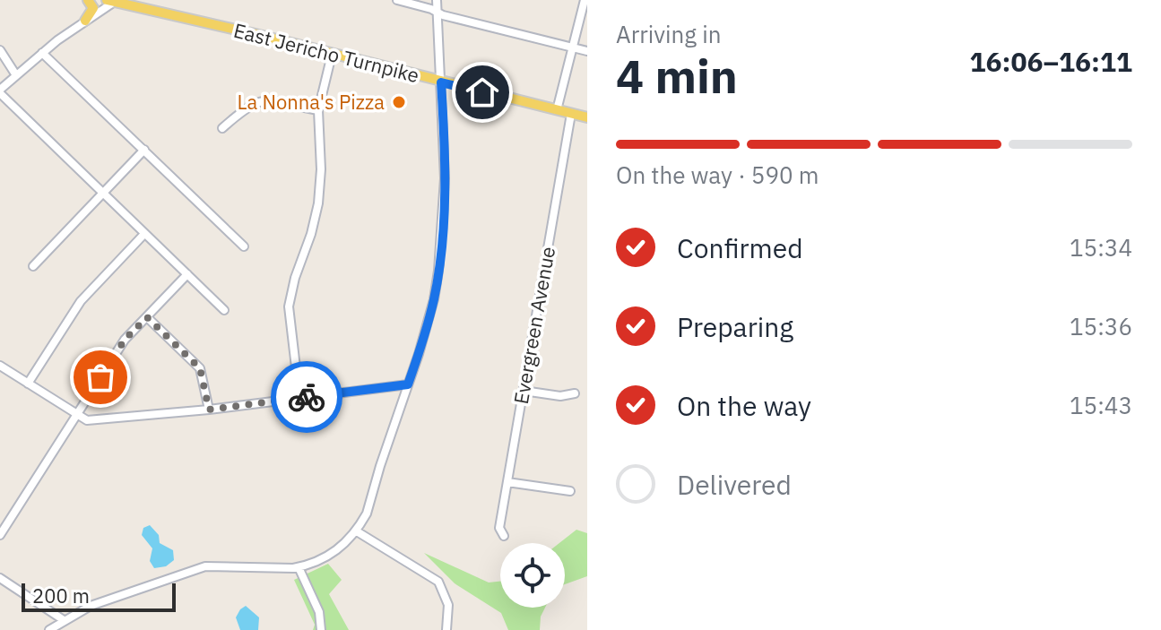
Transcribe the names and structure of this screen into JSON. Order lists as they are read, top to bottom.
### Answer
{
  "streets": {
    "main road": ["East Jericho Turnpike"],
    "street": ["Evergreen Avenue"]
  },
  "crossings": [
    ["East Jericho Turnpike", "Evergreen Avenue"]
  ],
  "places": ["La Nonna's Pizza"],
  "scale_bar": "200 m",
  "page": {
    "heading": ["4 min", "Arriving in", "16:06–16:11"],
    "bar": "On the way · 590 m",
    "list": [
      ["Confirmed", "15:34"],
      ["Preparing", "15:36"],
      ["On the way", "15:43"],
      "Delivered"
    ],
    "scale": "200 m"
  }
}
